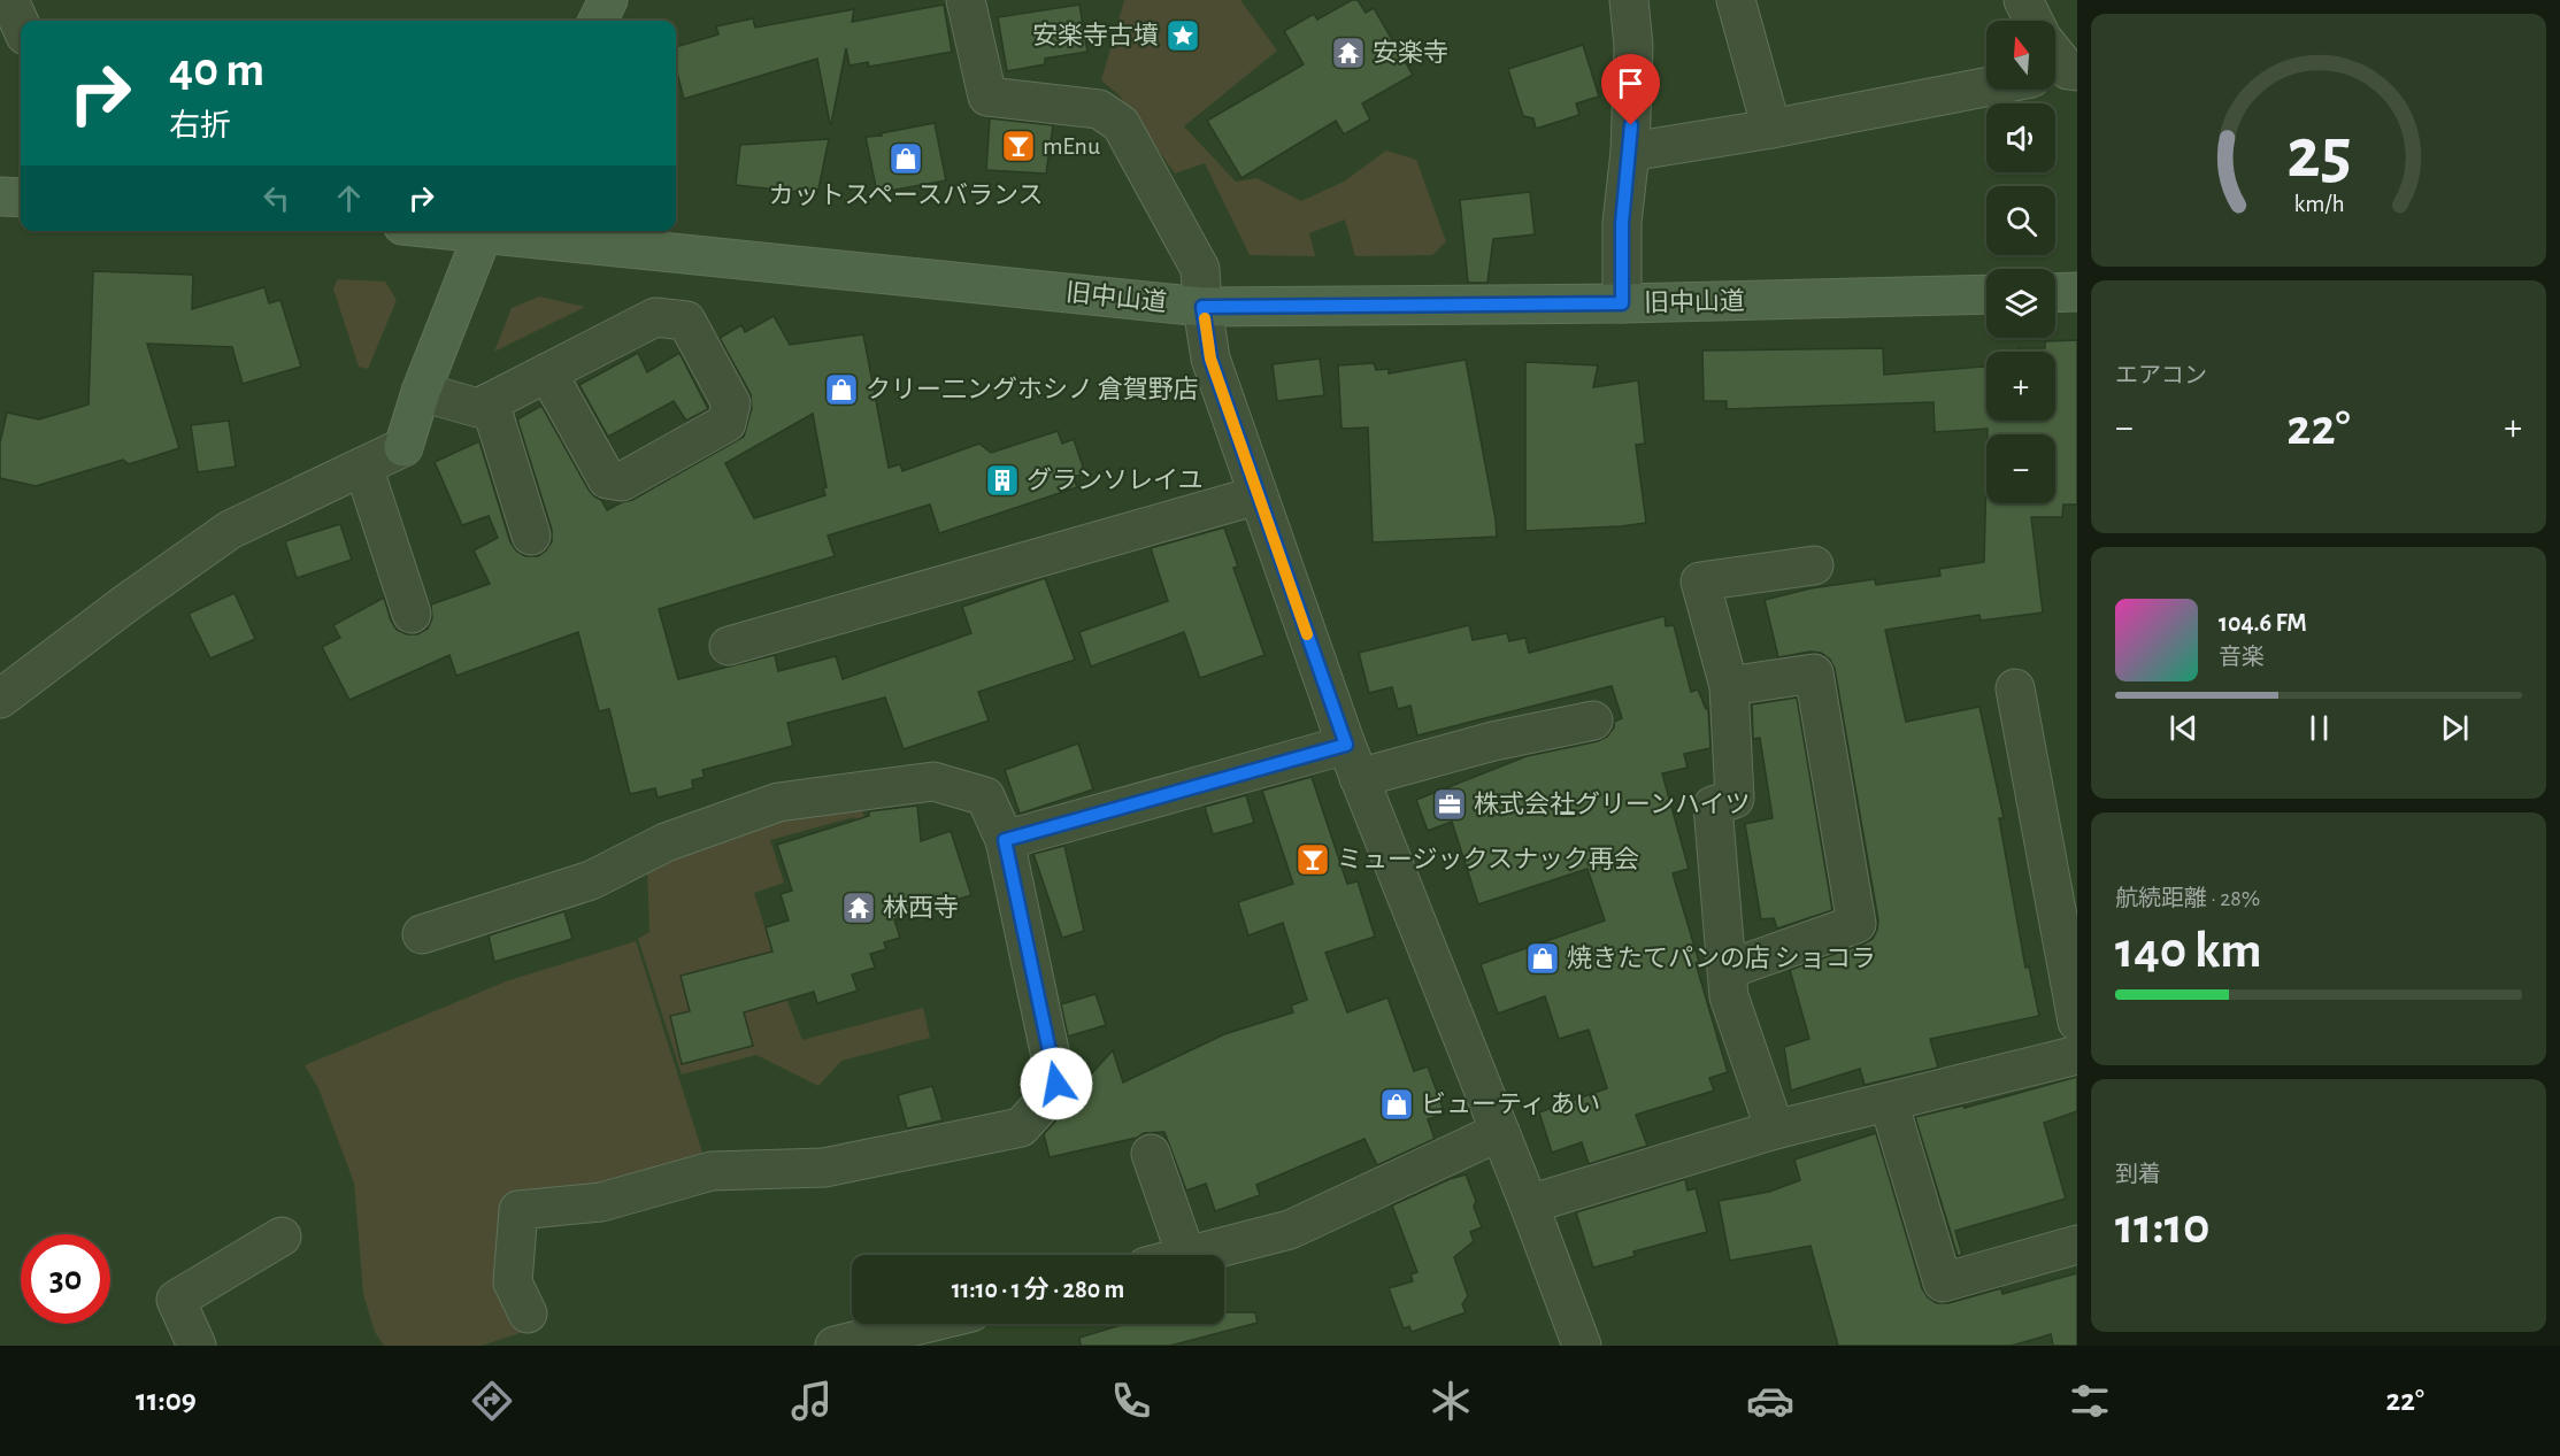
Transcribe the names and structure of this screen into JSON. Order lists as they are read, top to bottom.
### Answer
{
  "streets": {
    "main road": ["旧中山道"]
  },
  "places": {
    "place": ["安楽寺古墳"],
    "temple": ["安楽寺", "林西寺"],
    "bar": ["mEnu", "ミュージックスナック再会"],
    "shop": [
      "カットスペースバランス",
      "クリー二ングホシノ 倉賀野店",
      "焼きたてパンの店 ショコラ",
      "ビューティ あい"
    ],
    "building": ["グランソレイユ"],
    "office": ["株式会社グリーンハイツ"]
  },
  "north": "top",
  "page": {
    "map_buttons": ["+", "−"],
    "turn": ["40 m", "右折"],
    "tile": [
      "エアコン",
      ["航続距離 · 28%", "140 km"],
      ["到着", "11:10"]
    ],
    "heat": ["−", "22°", "+"],
    "song": ["104.6 FM", "音楽"],
    "limit": "30",
    "trip": "11:10 · 1 分 · 280 m",
    "tabs": ["11:09", "22°"],
    "gauge": ["25", "km/h"]
  }
}
